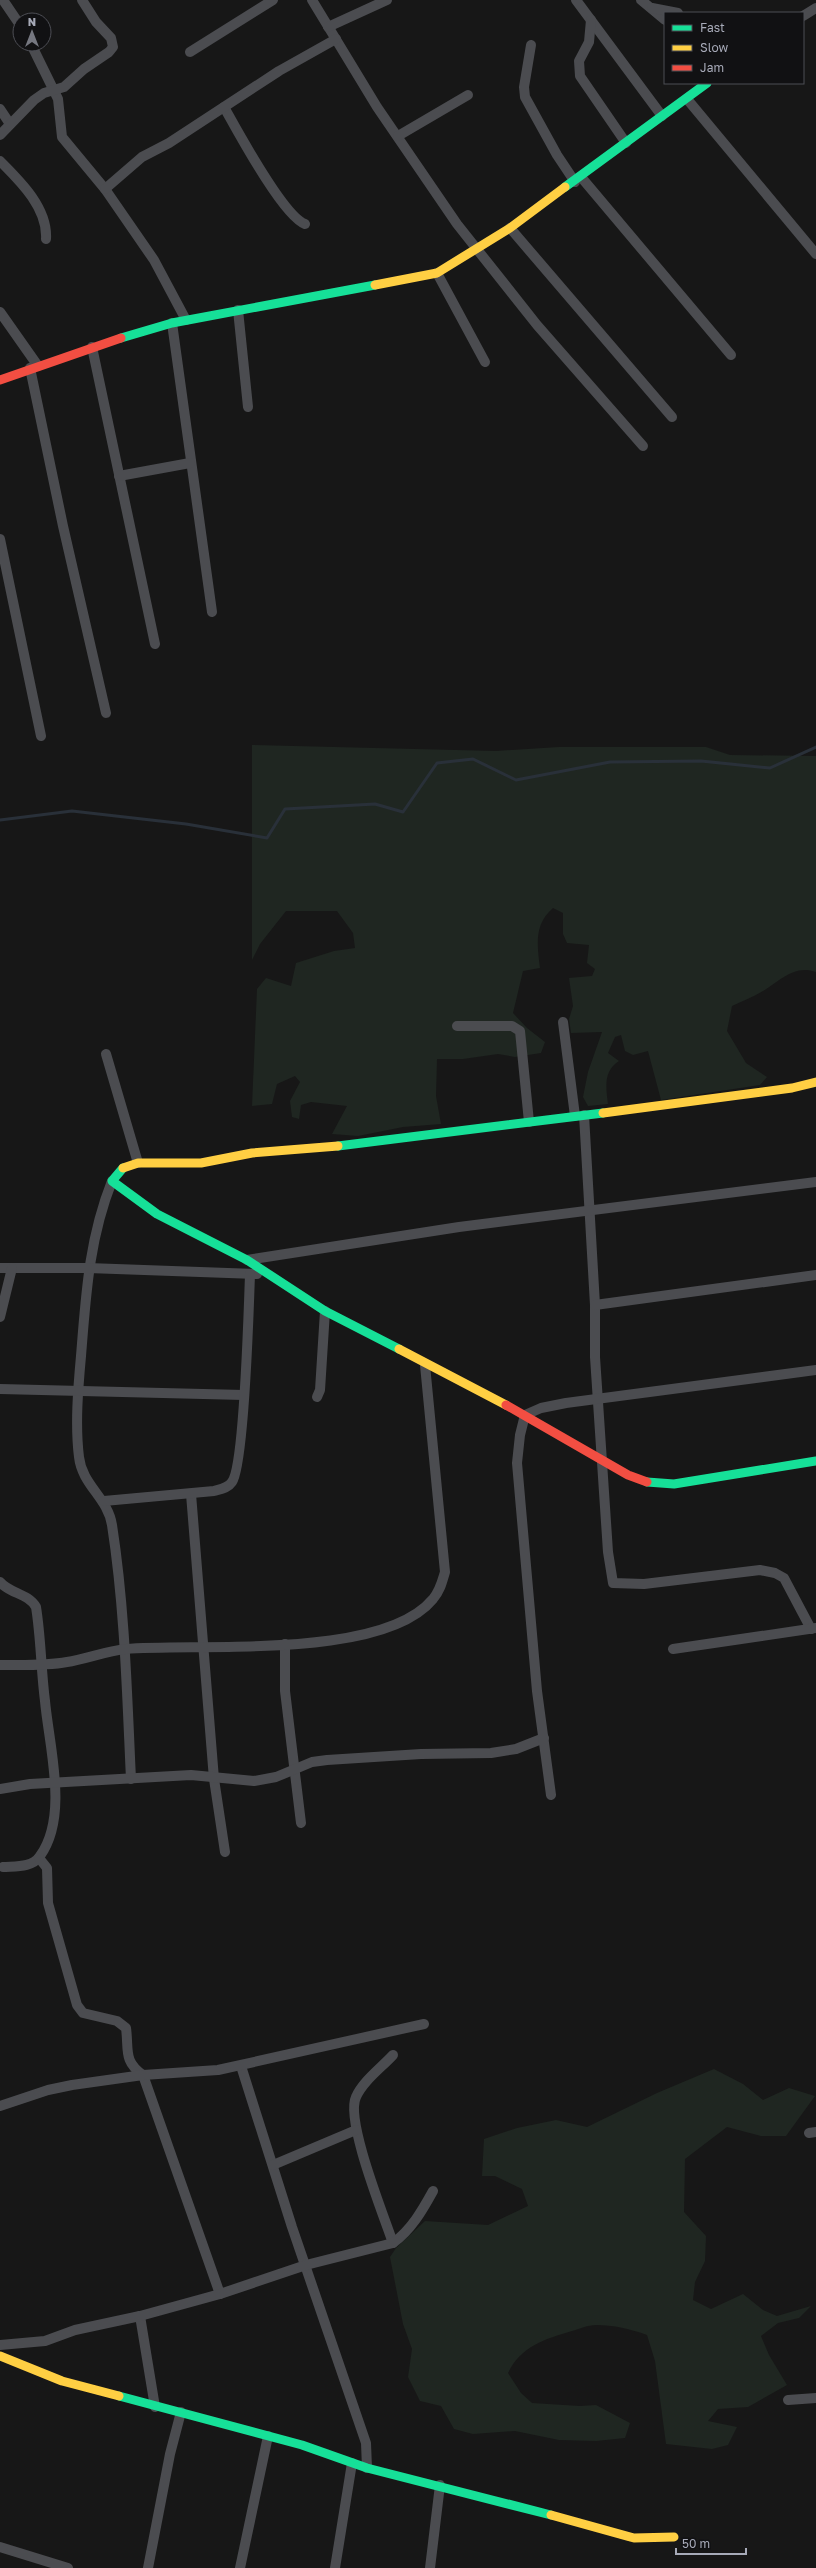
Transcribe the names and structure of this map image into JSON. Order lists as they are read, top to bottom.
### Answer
{
  "legend": ["Fast", "Slow", "Jam"],
  "scale_bar": "50 m",
  "north": "top"
}
